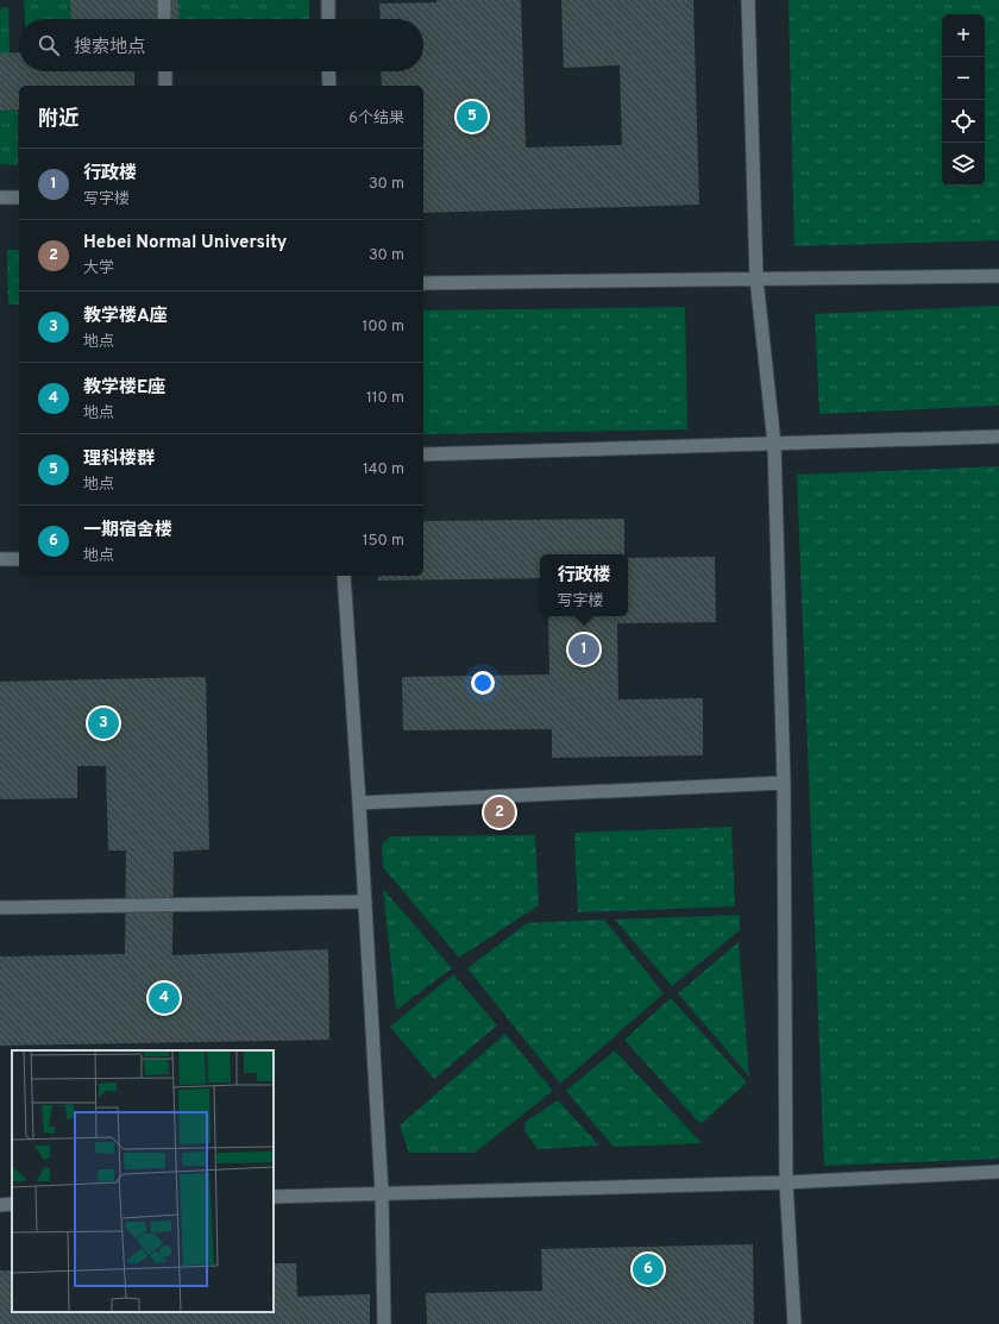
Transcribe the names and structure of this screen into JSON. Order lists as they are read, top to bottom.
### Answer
{
  "page": {
    "map_buttons": ["+", "−"],
    "search": "搜索地点",
    "heading": ["附近", "6个结果"],
    "pins": [
      "5",
      "1",
      "3",
      "2",
      "4",
      "6"
    ],
    "list": [
      {
        "mark": "1",
        "name": "行政楼",
        "note": "写字楼",
        "value": "30 m"
      },
      {
        "mark": "2",
        "name": "Hebei Normal University",
        "note": "大学",
        "value": "30 m"
      },
      {
        "mark": "3",
        "name": "教学楼A座",
        "note": "地点",
        "value": "100 m"
      },
      {
        "mark": "4",
        "name": "教学楼E座",
        "note": "地点",
        "value": "110 m"
      },
      {
        "mark": "5",
        "name": "理科楼群",
        "note": "地点",
        "value": "140 m"
      },
      {
        "mark": "6",
        "name": "一期宿舍楼",
        "note": "地点",
        "value": "150 m"
      }
    ],
    "popup": ["行政楼", "写字楼"]
  }
}
